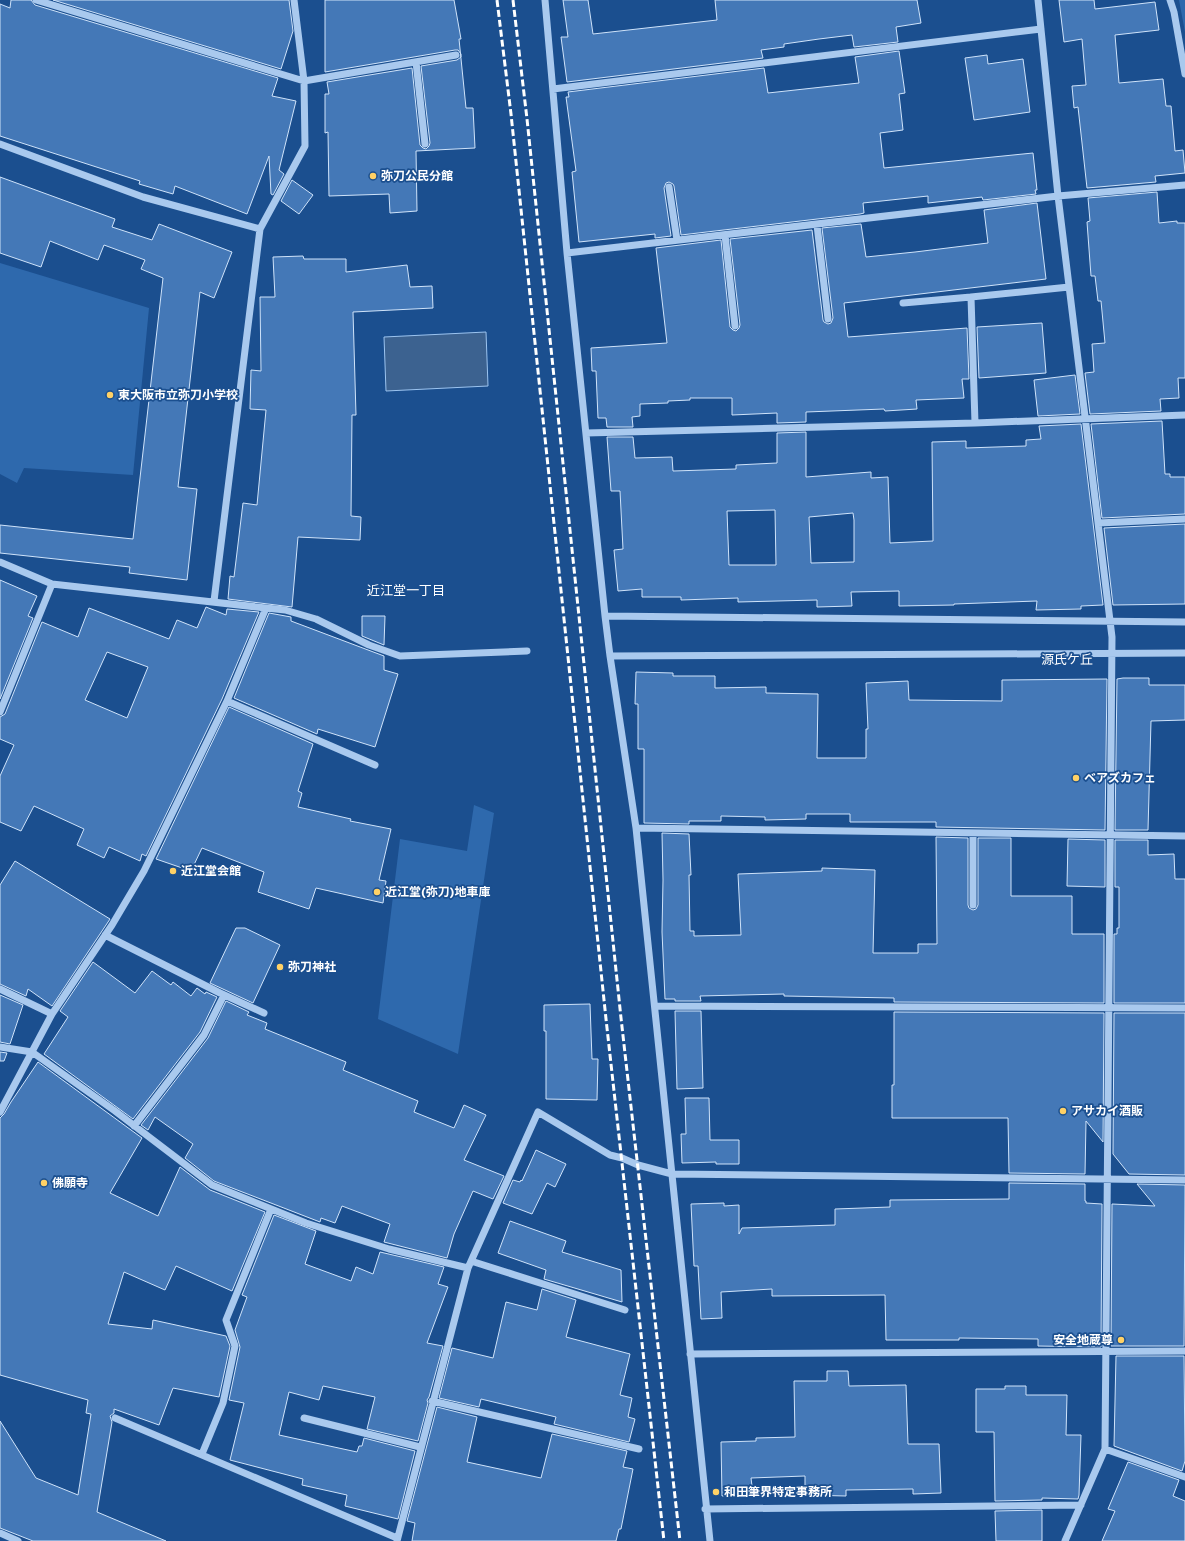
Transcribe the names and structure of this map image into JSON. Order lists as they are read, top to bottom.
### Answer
{
  "districts": ["近江堂一丁目", "源氏ケ丘"],
  "places": [
    "弥刀公民分館",
    "東大阪市立弥刀小学校",
    "ベアズカフェ",
    "近江堂会館",
    "近江堂(弥刀)地車庫",
    "弥刀神社",
    "アサカイ酒販",
    "佛願寺",
    "安全地蔵尊",
    "和田筆界特定事務所"
  ]
}
